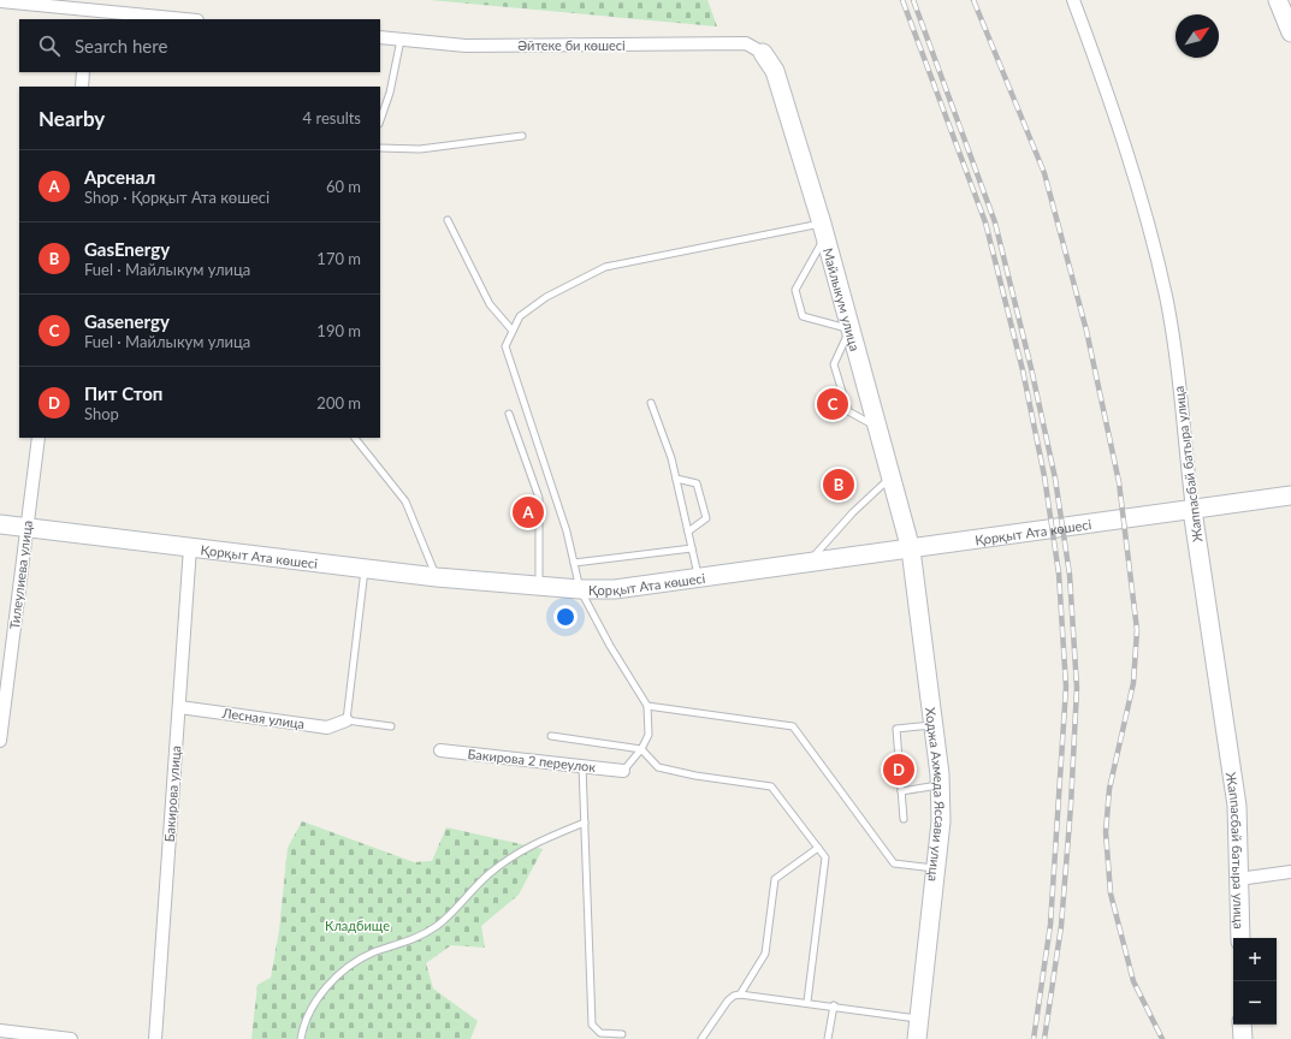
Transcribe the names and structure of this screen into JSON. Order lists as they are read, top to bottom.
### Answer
{
  "streets": {
    "main road": [
      "Майлыкум улица",
      "Жаппасбай батыра улица",
      "Қорқыт Ата көшесі",
      "Ходжа Ахмеда Яссави улица"
    ],
    "street": [
      "Әйтеке би көшесі",
      "Тилеулиева улица",
      "Лесная улица",
      "Бакирова 2 переулок",
      "Бакирова улица"
    ]
  },
  "crossings": [
    ["Әйтеке би көшесі", "Майлыкум улица"],
    ["Майлыкум улица", "Қорқыт Ата көшесі"],
    ["Майлыкум улица", "Ходжа Ахмеда Яссави улица"],
    ["Жаппасбай батыра улица", "Қорқыт Ата көшесі"],
    ["Қорқыт Ата көшесі", "Тилеулиева улица"],
    ["Қорқыт Ата көшесі", "Бакирова улица"],
    ["Қорқыт Ата көшесі", "Ходжа Ахмеда Яссави улица"],
    ["Лесная улица", "Бакирова улица"]
  ],
  "parks": ["Кладбище"],
  "north": "top right",
  "page": {
    "search": "Search here",
    "heading": ["Nearby", "4 results"],
    "list": [
      {
        "mark": "A",
        "name": "Арсенал",
        "note": "Shop · Қорқыт Ата көшесі",
        "value": "60 m"
      },
      {
        "mark": "B",
        "name": "GasEnergy",
        "note": "Fuel · Майлыкум улица",
        "value": "170 m"
      },
      {
        "mark": "C",
        "name": "Gasenergy",
        "note": "Fuel · Майлыкум улица",
        "value": "190 m"
      },
      {
        "mark": "D",
        "name": "Пит Стоп",
        "note": "Shop",
        "value": "200 m"
      }
    ],
    "pins": [
      "C",
      "B",
      "A",
      "D"
    ],
    "map_buttons": ["+", "−"]
  }
}
